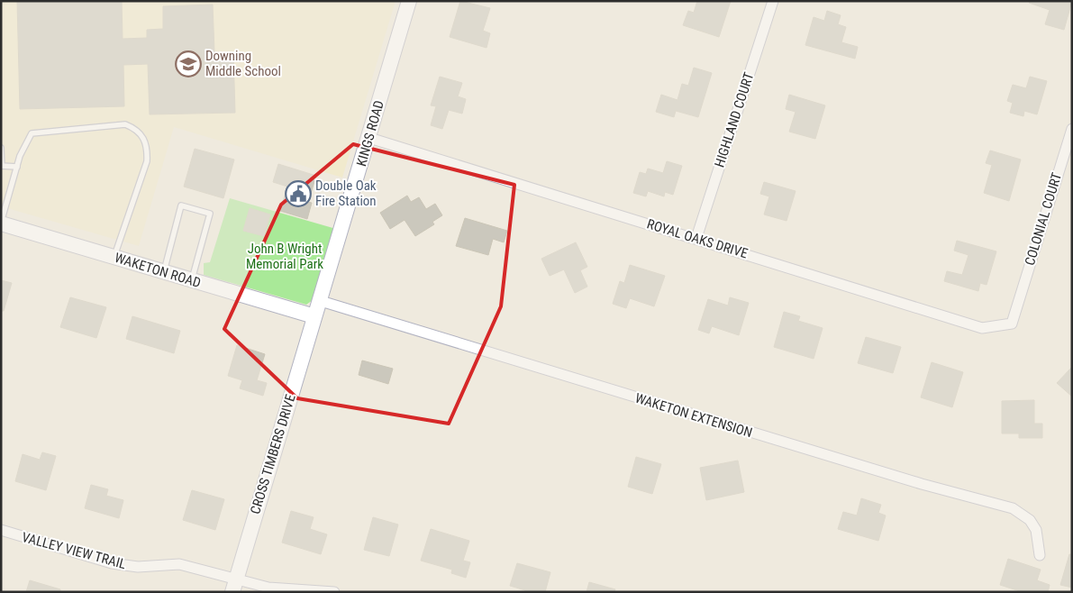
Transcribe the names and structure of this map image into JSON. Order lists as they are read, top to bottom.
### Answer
{
  "streets": {
    "street": [
      "HIGHLAND COURT",
      "KINGS ROAD",
      "COLONIAL COURT",
      "ROYAL OAKS DRIVE",
      "WAKETON ROAD",
      "WAKETON EXTENSION",
      "CROSS TIMBERS DRIVE",
      "VALLEY VIEW TRAIL"
    ]
  },
  "crossings": [
    ["HIGHLAND COURT", "ROYAL OAKS DRIVE"],
    ["KINGS ROAD", "ROYAL OAKS DRIVE"],
    ["KINGS ROAD", "WAKETON ROAD"],
    ["KINGS ROAD", "WAKETON EXTENSION"],
    ["KINGS ROAD", "CROSS TIMBERS DRIVE"],
    ["COLONIAL COURT", "ROYAL OAKS DRIVE"],
    ["WAKETON ROAD", "CROSS TIMBERS DRIVE"],
    ["CROSS TIMBERS DRIVE", "VALLEY VIEW TRAIL"]
  ],
  "parks": ["John B Wright Memorial Park"],
  "places": {
    "school or university": ["Downing Middle School"],
    "public building": ["Double Oak Fire Station"]
  }
}
